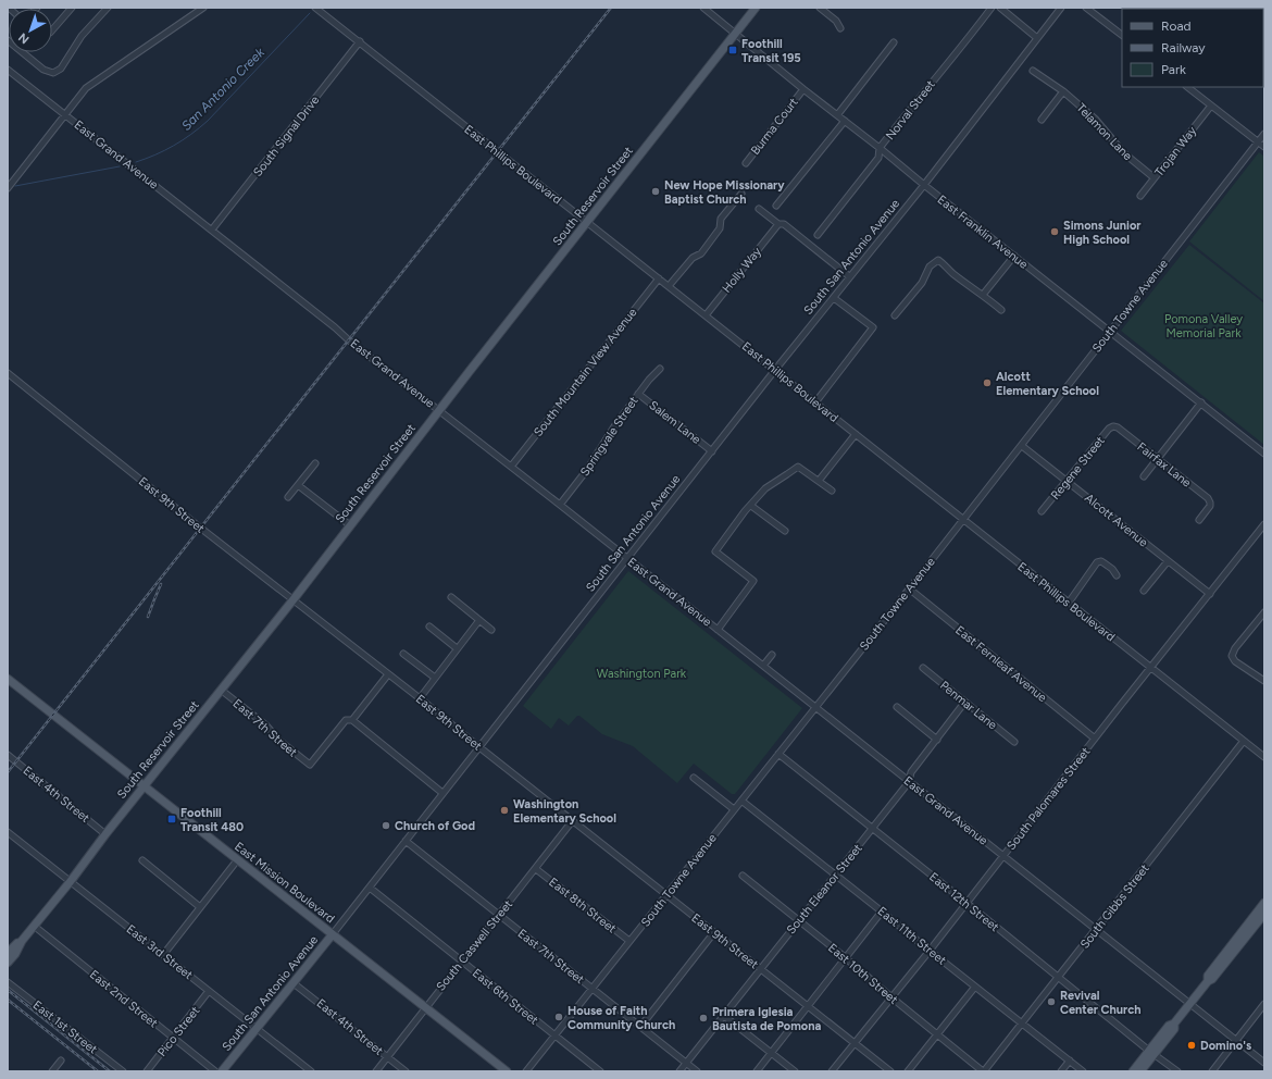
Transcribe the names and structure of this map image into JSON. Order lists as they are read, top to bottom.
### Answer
{
  "streets": {
    "main road": ["South Reservoir Street", "South San Antonio Avenue", "East Mission Boulevard"],
    "street": [
      "Norval Street",
      "Burma Court",
      "Telamon Lane",
      "South Signal Drive",
      "Trojan Way",
      "East Grand Avenue",
      "East Phillips Boulevard",
      "East Franklin Avenue",
      "Holly Way",
      "South Towne Avenue",
      "South Mountain View Avenue",
      "Salem Lane",
      "Springvale Street",
      "Fairfax Lane",
      "Regene Street",
      "East 9th Street",
      "Alcott Avenue",
      "East Fernleaf Avenue",
      "Penmar Lane",
      "East 7th Street",
      "East 4th Street",
      "South Palomares Street",
      "South Eleanor Street",
      "East 12th Street",
      "East 8th Street",
      "South Gibbs Street",
      "East 11th Street",
      "South Caswell Street",
      "East 3rd Street",
      "East 10th Street",
      "East 6th Street",
      "East 2nd Street",
      "East 1st Street",
      "Pico Street"
    ]
  },
  "crossings": [
    ["Norval Street", "East Franklin Avenue"],
    ["Burma Court", "East Franklin Avenue"],
    ["Telamon Lane", "Trojan Way"],
    ["South Signal Drive", "East Grand Avenue"],
    ["South Signal Drive", "East Phillips Boulevard"],
    ["East Grand Avenue", "South Reservoir Street"],
    ["East Grand Avenue", "South San Antonio Avenue"],
    ["East Grand Avenue", "South Towne Avenue"],
    ["East Grand Avenue", "South Mountain View Avenue"],
    ["East Grand Avenue", "Springvale Street"],
    ["East Grand Avenue", "South Palomares Street"],
    ["East Grand Avenue", "South Eleanor Street"],
    ["East Grand Avenue", "South Gibbs Street"],
    ["East Phillips Boulevard", "South Reservoir Street"],
    ["East Phillips Boulevard", "South San Antonio Avenue"],
    ["East Phillips Boulevard", "Holly Way"],
    ["East Phillips Boulevard", "South Towne Avenue"],
    ["East Phillips Boulevard", "South Mountain View Avenue"],
    ["East Phillips Boulevard", "South Palomares Street"],
    ["East Phillips Boulevard", "South Gibbs Street"],
    ["South Reservoir Street", "East Franklin Avenue"],
    ["South Reservoir Street", "East 9th Street"],
    ["South Reservoir Street", "East 7th Street"],
    ["South Reservoir Street", "East 4th Street"],
    ["South Reservoir Street", "East Mission Boulevard"],
    ["South Reservoir Street", "East 3rd Street"],
    ["South Reservoir Street", "East 2nd Street"],
    ["East Franklin Avenue", "South San Antonio Avenue"],
    ["East Franklin Avenue", "South Towne Avenue"],
    ["South San Antonio Avenue", "Salem Lane"],
    ["South San Antonio Avenue", "East 9th Street"],
    ["South San Antonio Avenue", "East 7th Street"],
    ["South San Antonio Avenue", "East 4th Street"],
    ["South San Antonio Avenue", "East Mission Boulevard"],
    ["South San Antonio Avenue", "East 3rd Street"],
    ["South San Antonio Avenue", "East 6th Street"],
    ["South Towne Avenue", "East 9th Street"],
    ["South Towne Avenue", "Alcott Avenue"],
    ["South Towne Avenue", "East Fernleaf Avenue"],
    ["South Towne Avenue", "East 7th Street"],
    ["South Towne Avenue", "East 12th Street"],
    ["South Towne Avenue", "East 8th Street"],
    ["South Towne Avenue", "East 11th Street"],
    ["South Towne Avenue", "East 6th Street"],
    ["Salem Lane", "Springvale Street"],
    ["Fairfax Lane", "Regene Street"],
    ["Regene Street", "Alcott Avenue"],
    ["East 9th Street", "South Palomares Street"],
    ["East 9th Street", "South Eleanor Street"],
    ["East 9th Street", "South Caswell Street"],
    ["Alcott Avenue", "South Palomares Street"],
    ["East Fernleaf Avenue", "South Palomares Street"],
    ["Penmar Lane", "South Eleanor Street"],
    ["East 7th Street", "South Eleanor Street"],
    ["East 7th Street", "South Caswell Street"],
    ["East 4th Street", "South Caswell Street"],
    ["South Palomares Street", "East 12th Street"],
    ["South Palomares Street", "East 11th Street"],
    ["South Palomares Street", "East 10th Street"],
    ["East Mission Boulevard", "South Caswell Street"],
    ["South Eleanor Street", "East 12th Street"],
    ["South Eleanor Street", "East 11th Street"],
    ["South Eleanor Street", "East 10th Street"],
    ["East 12th Street", "South Gibbs Street"],
    ["East 8th Street", "South Caswell Street"],
    ["South Gibbs Street", "East 11th Street"],
    ["South Gibbs Street", "East 10th Street"],
    ["South Caswell Street", "East 6th Street"],
    ["East 3rd Street", "Pico Street"],
    ["East 2nd Street", "Pico Street"]
  ],
  "water": ["San Antonio Creek"],
  "parks": ["Pomona Valley Memorial Park", "Washington Park"],
  "places": {
    "transit": ["Foothill Transit 195", "Foothill Transit 480"],
    "other": [
      "New Hope Missionary Baptist Church",
      "Simons Junior High School",
      "Alcott Elementary School",
      "Washington Elementary School",
      "Church of God",
      "Revival Center Church",
      "House of Faith Community Church",
      "Primera Iglesia Bautista de Pomona",
      "Domino's"
    ]
  },
  "legend": ["Road", "Railway", "Park"],
  "north": "bottom left"
}
